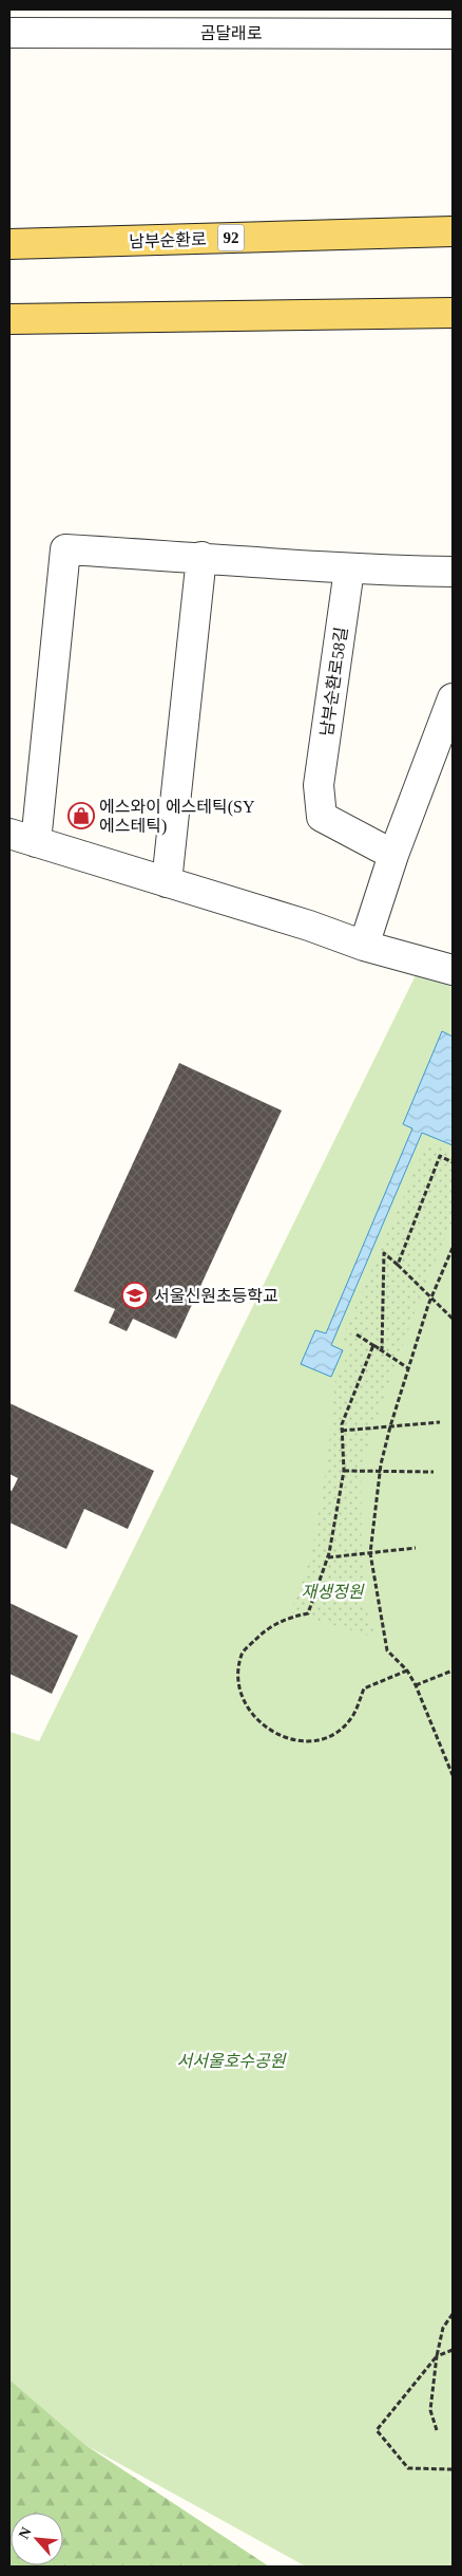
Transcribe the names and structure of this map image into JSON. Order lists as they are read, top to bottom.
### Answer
{
  "streets": {
    "main road": ["92", "남부순환로"],
    "street": ["곰달래로", "남부순환로58길"]
  },
  "parks": ["재생정원", "서서울호수공원"],
  "places": {
    "shop": ["에스와이 에스테틱(SY 에스테틱)"],
    "school or university": ["서울신원초등학교"]
  },
  "north": "top left"
}
